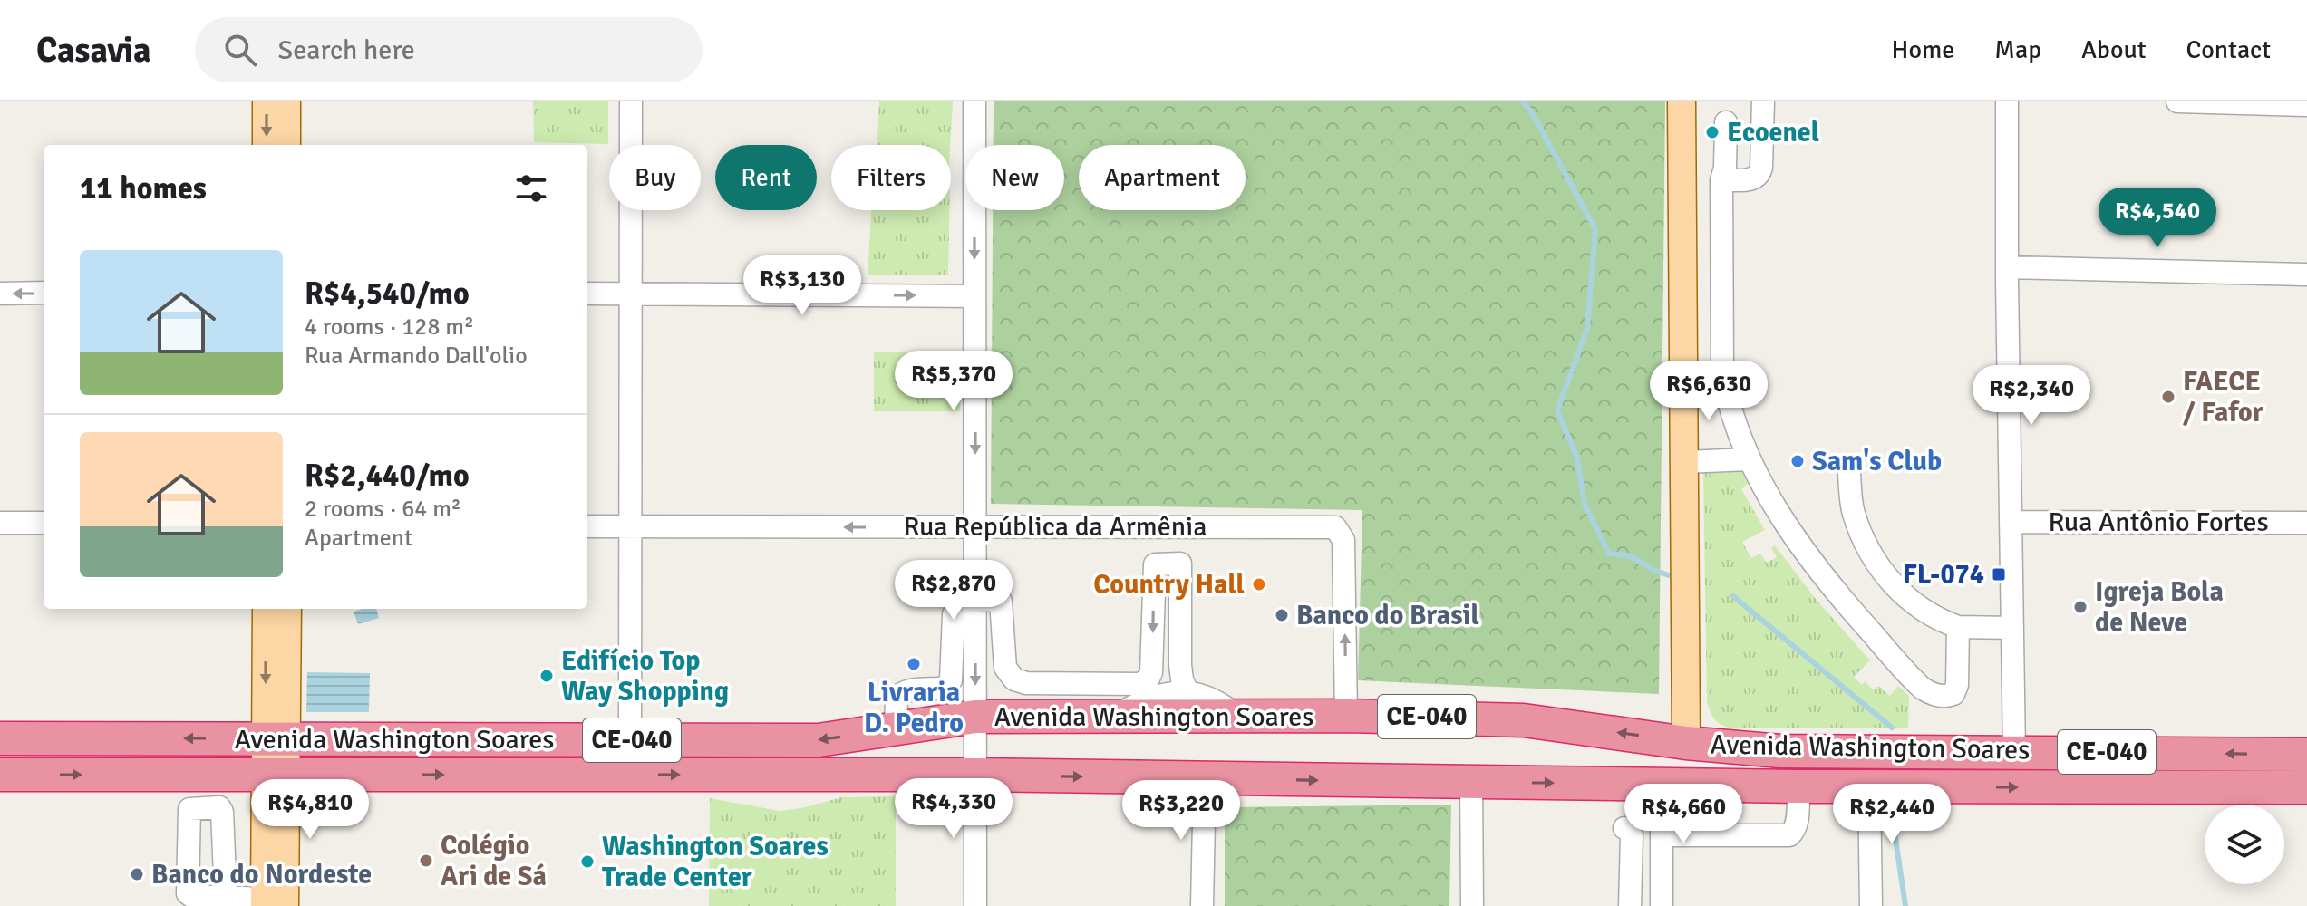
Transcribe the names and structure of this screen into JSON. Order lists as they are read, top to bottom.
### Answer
{
  "streets": {
    "highway": ["Avenida Washington Soares", "CE-040"],
    "street": ["Rua Antônio Fortes", "Rua República da Armênia"]
  },
  "crossings": [
    ["Rua República da Armênia", "Avenida Washington Soares"]
  ],
  "one_way": ["Rua República da Armênia"],
  "places": {
    "other": [
      "Ecoenel",
      "FAECE / Fafor",
      "Sam's Club",
      "Country Hall",
      "Igreja Bola de Neve",
      "Banco do Brasil",
      "Livraria D. Pedro",
      "Edifício Top Way Shopping",
      "Colégio Ari de Sá",
      "Washington Soares Trade Center",
      "Banco do Nordeste"
    ],
    "transit": ["FL-074"]
  },
  "page": {
    "header": "Casavia",
    "search": "Search here",
    "nav": [
      "Home",
      "Map",
      "About",
      "Contact"
    ],
    "chip": [
      "Buy",
      "Rent",
      "Filters",
      "New",
      "Apartment"
    ],
    "heading": "11 homes",
    "price": [
      "R$4,540",
      "R$3,130",
      "R$5,370",
      "R$6,630",
      "R$2,340",
      "R$2,870",
      "R$4,330",
      "R$4,810",
      "R$3,220",
      "R$4,660",
      "R$2,440"
    ],
    "list": [
      {
        "name": "R$4,540/mo",
        "note": "4 rooms · 128 m² · Rua Armando Dall'olio"
      },
      {
        "name": "R$2,440/mo",
        "note": "2 rooms · 64 m² · Apartment"
      }
    ]
  }
}
